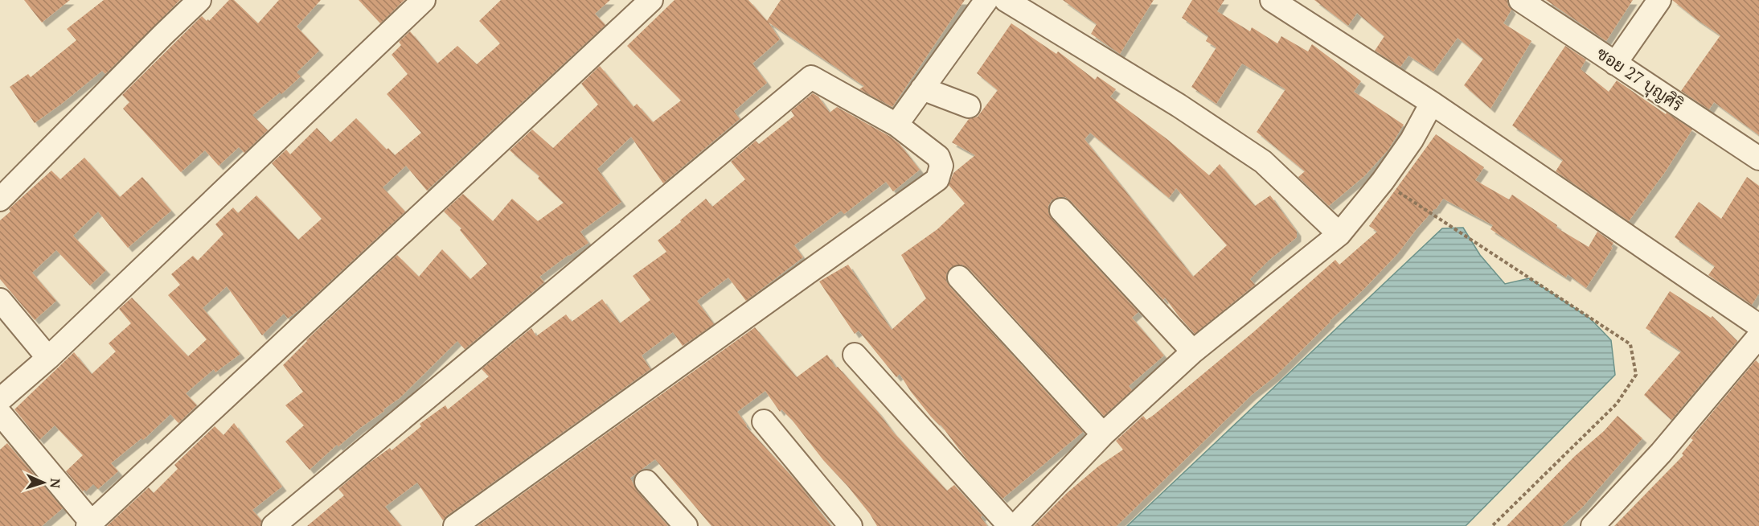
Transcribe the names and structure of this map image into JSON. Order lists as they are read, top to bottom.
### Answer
{
  "streets": {
    "street": ["ซอย 27 บุญศิริ"]
  },
  "north": "right"
}
